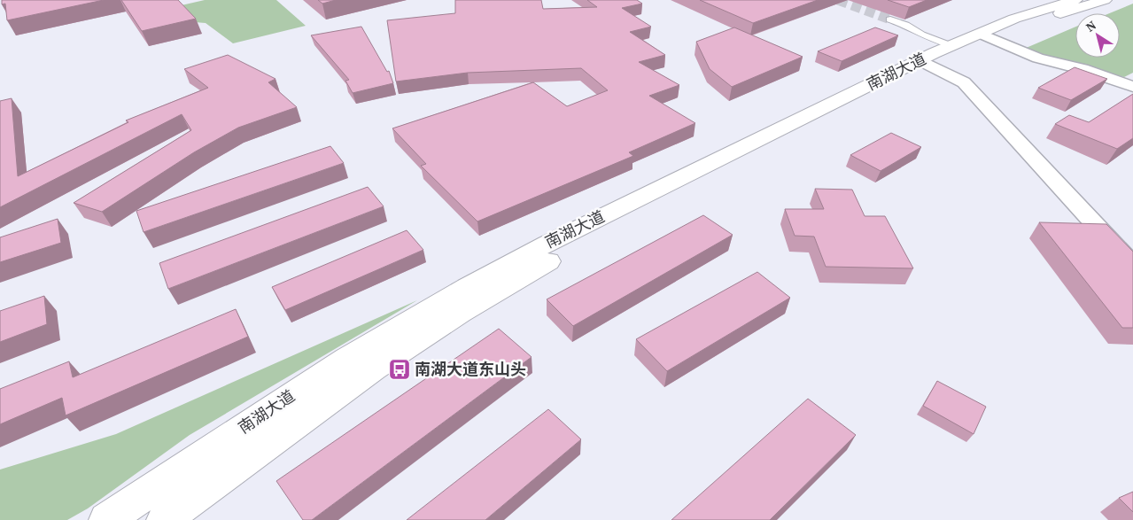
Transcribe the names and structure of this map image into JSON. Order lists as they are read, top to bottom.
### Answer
{
  "streets": {
    "main road": ["南湖大道"]
  },
  "places": {
    "bus stop": ["南湖大道东山头"]
  },
  "north": "top left"
}
